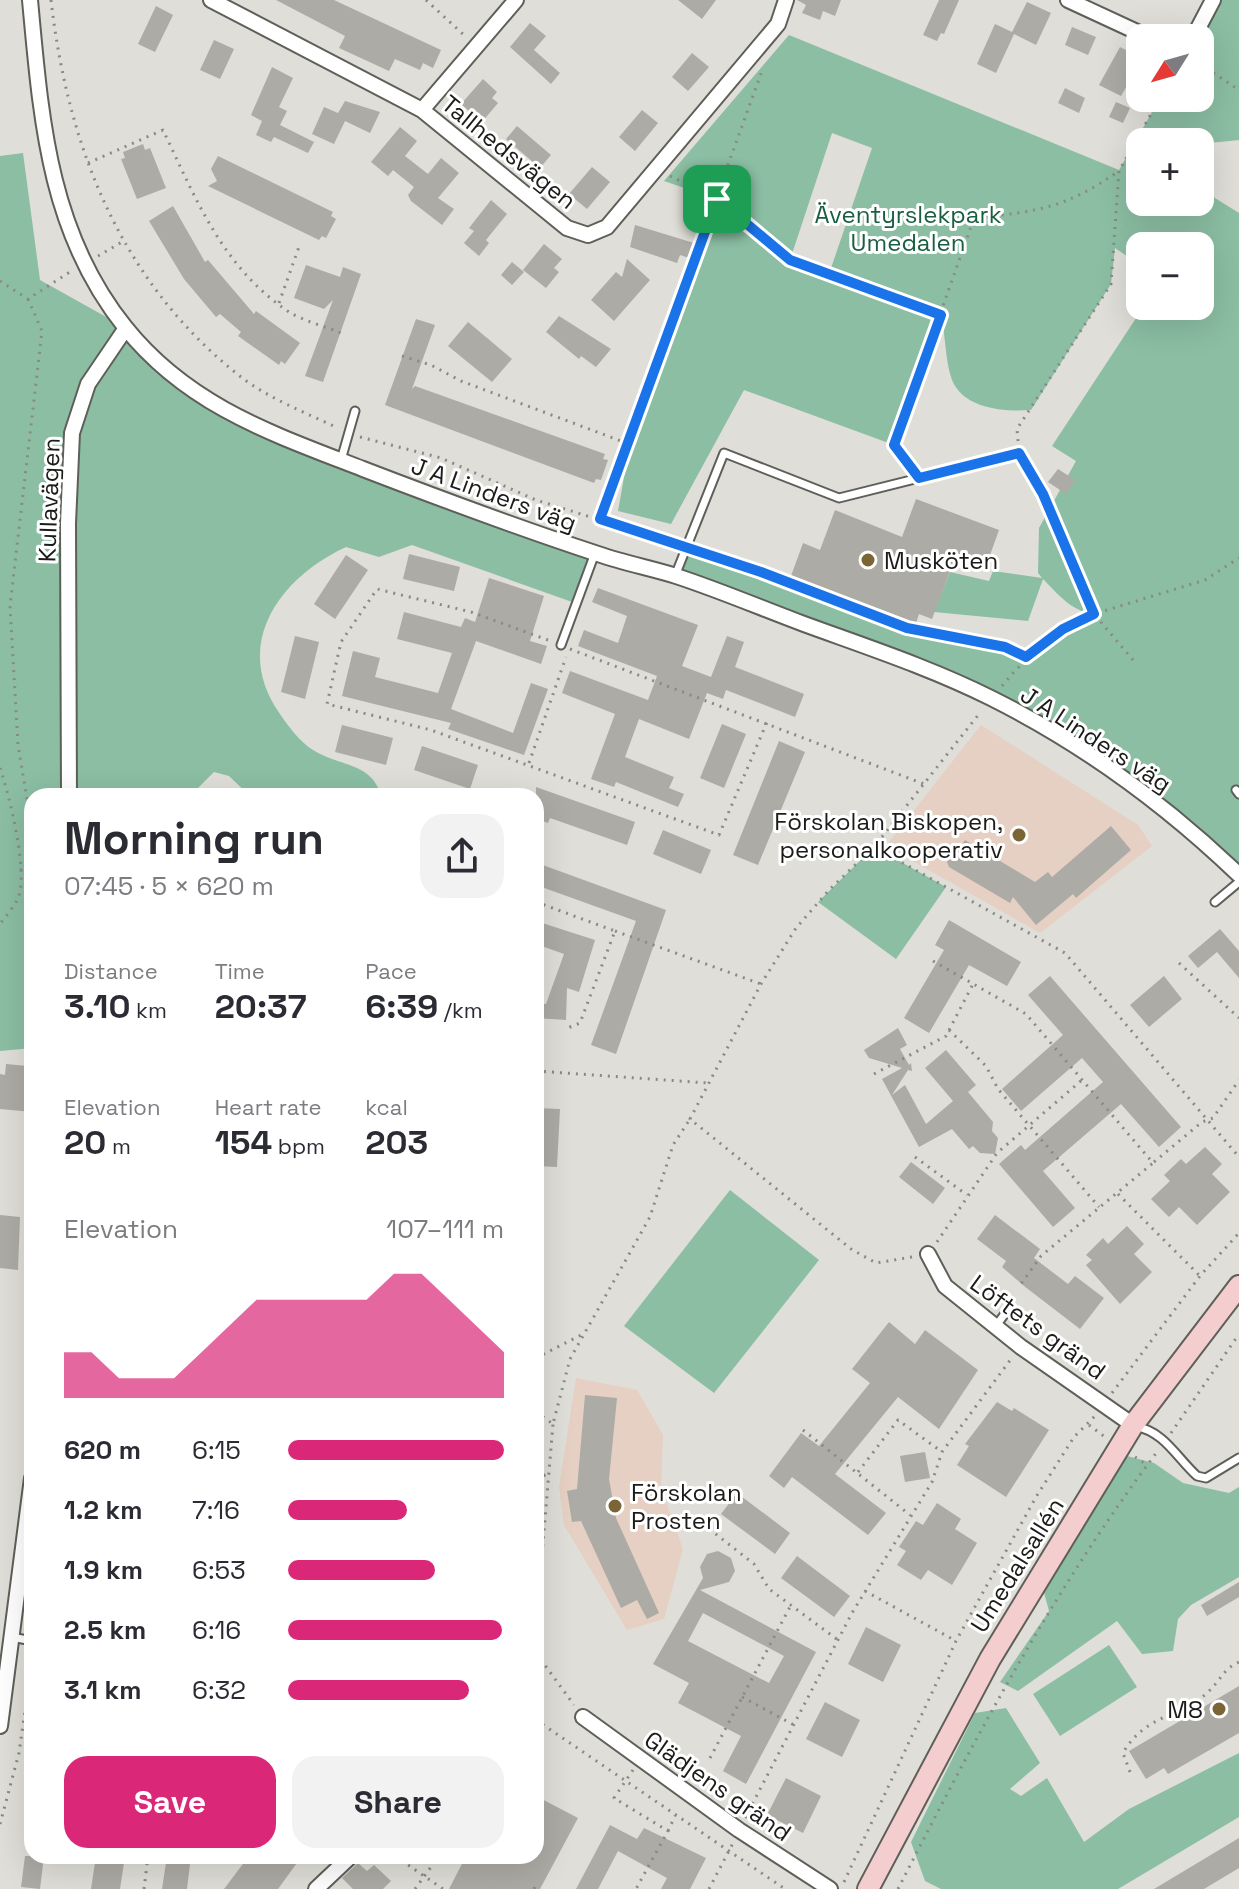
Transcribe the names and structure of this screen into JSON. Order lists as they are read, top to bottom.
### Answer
{
  "streets": {
    "street": [
      "Tallhedsvägen",
      "J A Linders väg",
      "Kullavägen",
      "Löftets gränd",
      "Umedalsallén",
      "Glädjens gränd"
    ]
  },
  "crossings": [
    ["J A Linders väg", "Kullavägen"],
    ["Löftets gränd", "Umedalsallén"]
  ],
  "parks": ["Äventyrslekpark Umedalen"],
  "places": [
    "Musköten",
    "Förskolan Biskopen, personalkooperativ",
    "Förskolan Prosten",
    "M8"
  ],
  "north": "bottom left",
  "page": {
    "map_buttons": ["+", "−"],
    "heading": ["Morning run", "07:45 · 5 × 620 m"],
    "stats": [
      ["Distance", "3.10 km"],
      ["Time", "20:37"],
      ["Pace", "6:39 /km"],
      ["Elevation", "20 m"],
      ["Heart rate", "154 bpm"],
      ["kcal", "203"]
    ],
    "chart": ["Elevation", "107–111 m"],
    "list": [
      {
        "name": "620 m",
        "note": "6:15"
      },
      {
        "name": "1.2 km",
        "note": "7:16"
      },
      {
        "name": "1.9 km",
        "note": "6:53"
      },
      {
        "name": "2.5 km",
        "note": "6:16"
      },
      {
        "name": "3.1 km",
        "note": "6:32"
      }
    ],
    "buttons": ["Save", "Share"]
  }
}
